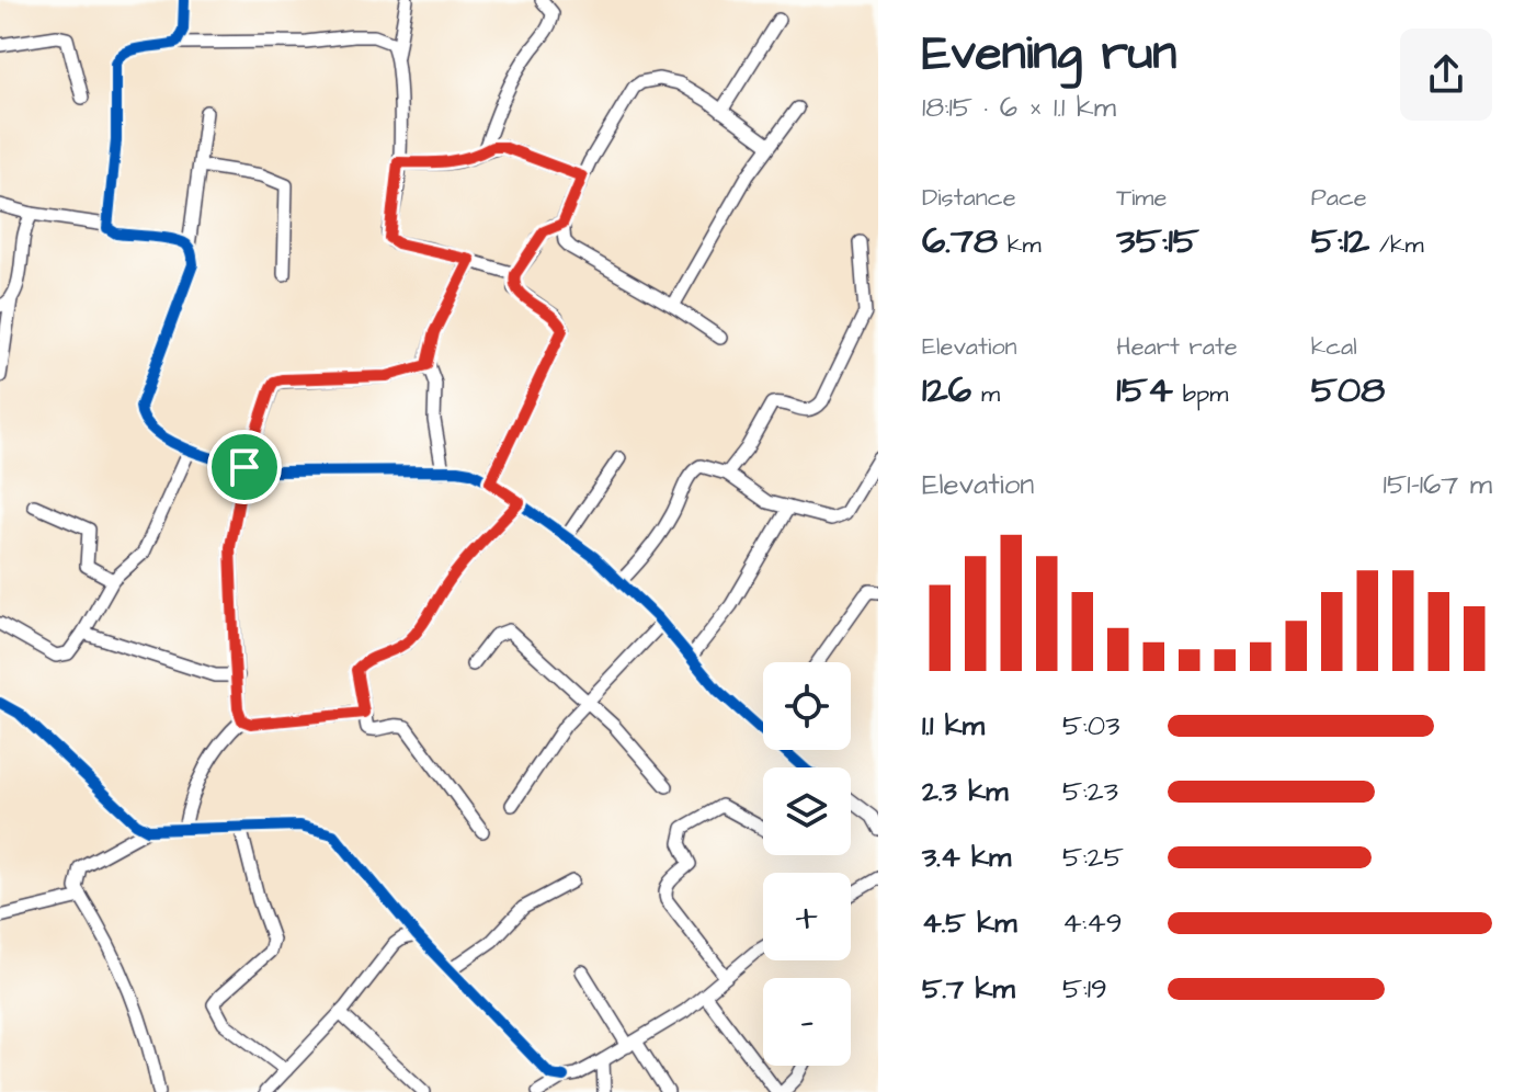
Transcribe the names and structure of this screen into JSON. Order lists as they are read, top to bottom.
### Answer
{
  "page": {
    "heading": ["Evening run", "18:15 · 6 × 1.1 km"],
    "stats": [
      ["Distance", "6.78 km"],
      ["Time", "35:15"],
      ["Pace", "5:12 /km"],
      ["Elevation", "126 m"],
      ["Heart rate", "154 bpm"],
      ["kcal", "508"]
    ],
    "chart": ["Elevation", "151–167 m"],
    "map_buttons": ["+", "−"],
    "list": [
      {
        "name": "1.1 km",
        "note": "5:03"
      },
      {
        "name": "2.3 km",
        "note": "5:23"
      },
      {
        "name": "3.4 km",
        "note": "5:25"
      },
      {
        "name": "4.5 km",
        "note": "4:49"
      },
      {
        "name": "5.7 km",
        "note": "5:19"
      }
    ]
  }
}
